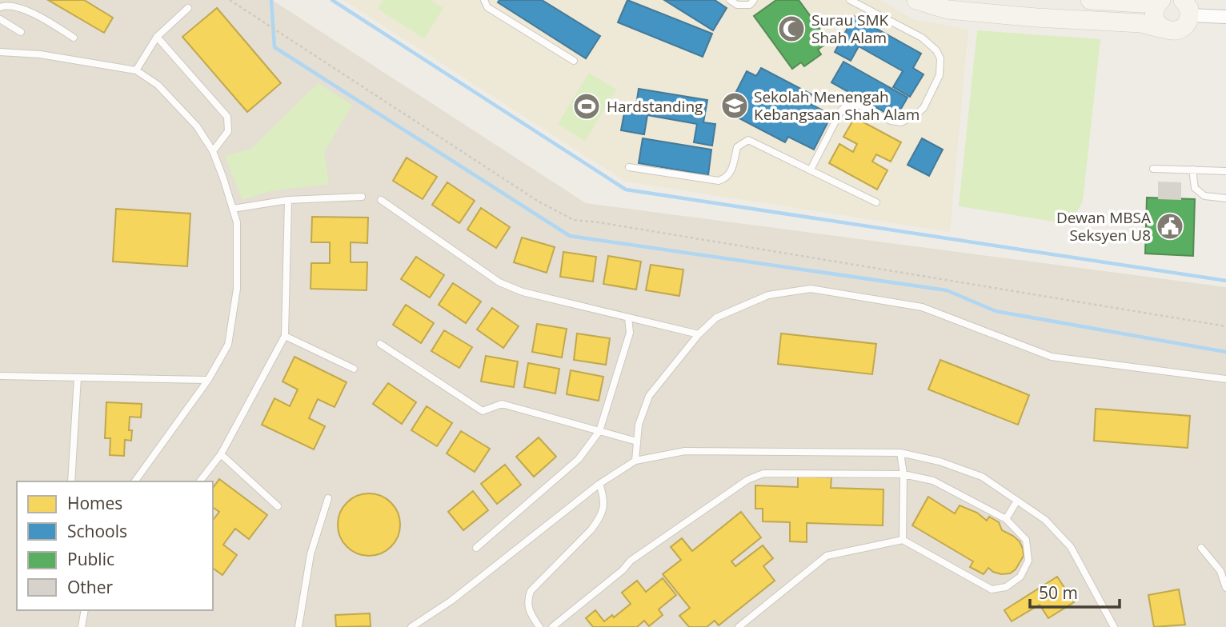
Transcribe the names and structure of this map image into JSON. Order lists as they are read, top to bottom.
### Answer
{
  "places": {
    "mosque": ["Surau SMK Shah Alam"],
    "school or university": ["Sekolah Menengah Kebangsaan Shah Alam"],
    "sports": ["Hardstanding"],
    "public building": ["Dewan MBSA Seksyen U8"]
  },
  "legend": [
    "Homes",
    "Schools",
    "Public",
    "Other"
  ],
  "scale_bar": "50 m"
}
